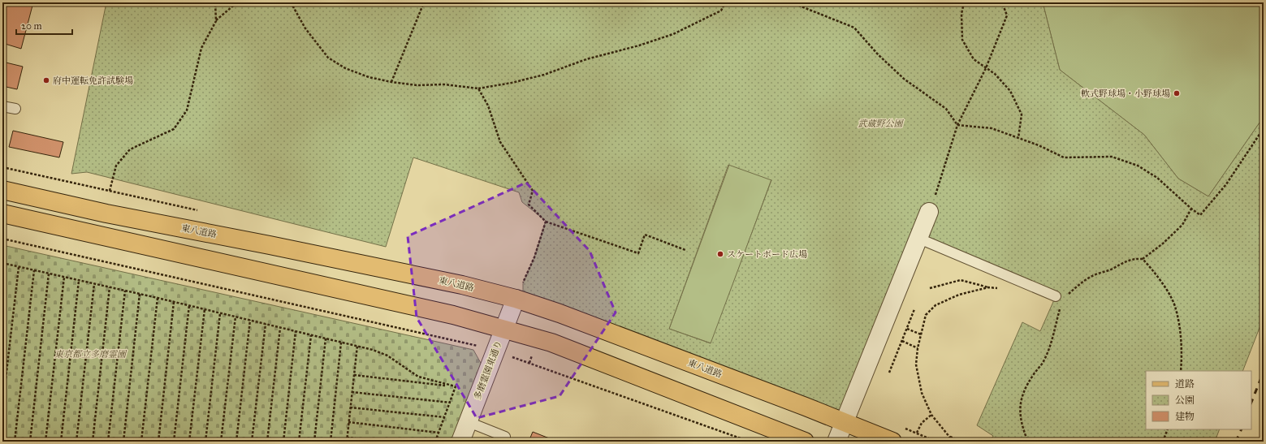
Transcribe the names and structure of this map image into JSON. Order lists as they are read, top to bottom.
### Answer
{
  "streets": {
    "main road": ["東八道路"],
    "street": ["多磨霊園東通り"]
  },
  "crossings": [
    ["東八道路", "多磨霊園東通り"]
  ],
  "parks": ["武蔵野公園", "東京都立多磨霊園"],
  "places": ["府中運転免許試験場", "軟式野球場・小野球場", "スケートボード広場"],
  "legend": ["道路", "公園", "建物"],
  "scale_bar": "20 m"
}
